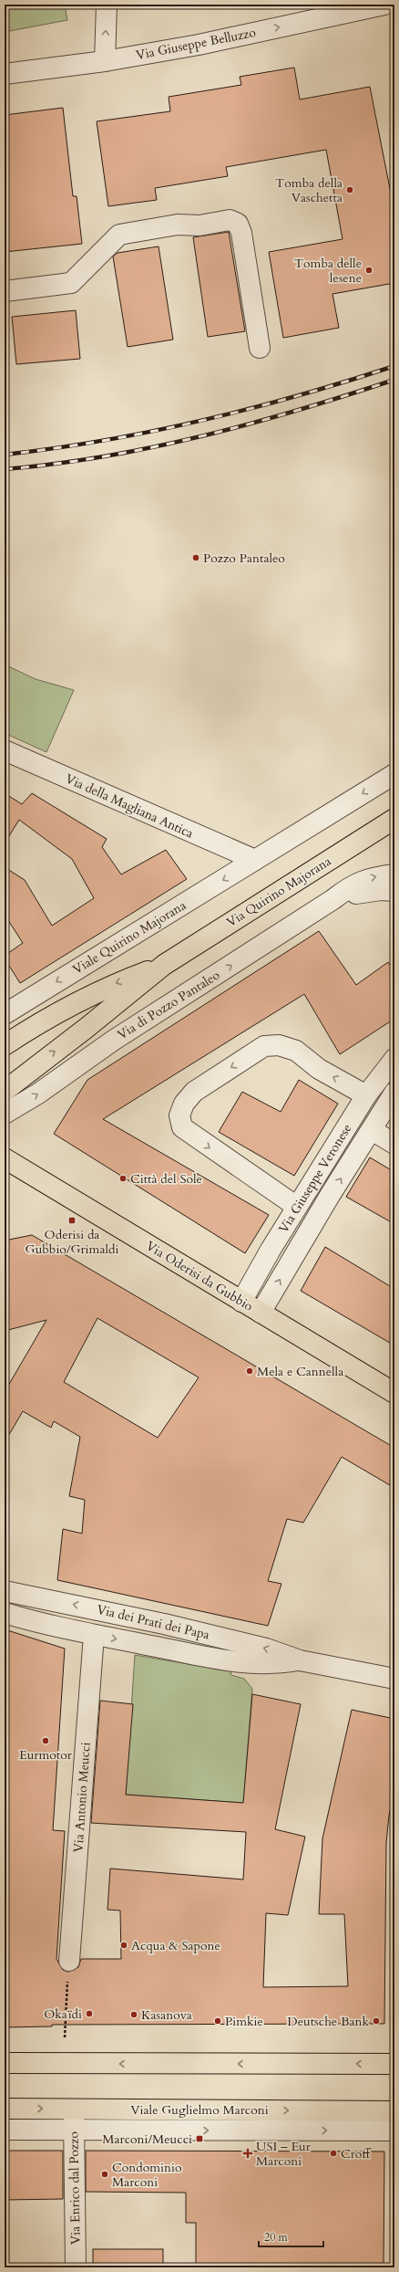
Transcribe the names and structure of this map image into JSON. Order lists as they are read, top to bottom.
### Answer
{
  "streets": {
    "main road": ["Via Quirino Majorana", "Via Oderisi da Gubbio", "Viale Guglielmo Marconi"],
    "street": [
      "Via Giuseppe Belluzzo",
      "Via della Magliana Antica",
      "Viale Quirino Majorana",
      "Via di Pozzo Pantaleo",
      "Via Giuseppe Veronese",
      "Via dei Prati dei Papa",
      "Via Antonio Meucci",
      "Via Enrico dal Pozzo"
    ]
  },
  "crossings": [
    ["Via della Magliana Antica", "Viale Quirino Majorana"],
    ["Via Giuseppe Veronese", "Via Oderisi da Gubbio"],
    ["Via dei Prati dei Papa", "Via Antonio Meucci"],
    ["Viale Guglielmo Marconi", "Via Enrico dal Pozzo"]
  ],
  "one_way": ["Via Giuseppe Belluzzo", "Viale Quirino Majorana"],
  "places": {
    "other": [
      "Tomba della Vaschetta",
      "Tomba delle lesene",
      "Pozzo Pantaleo",
      "Città del Sole",
      "Mela e Cannella",
      "Eurmotor",
      "Acqua & Sapone",
      "Okaïdi",
      "Kasanova",
      "Pimkie",
      "Deutsche Bank",
      "Croff",
      "Condominio Marconi"
    ],
    "transit": ["Oderisi da Gubbio/Grimaldi", "Marconi/Meucci"],
    "health": ["USI – Eur Marconi"]
  },
  "scale_bar": "20 m"
}
